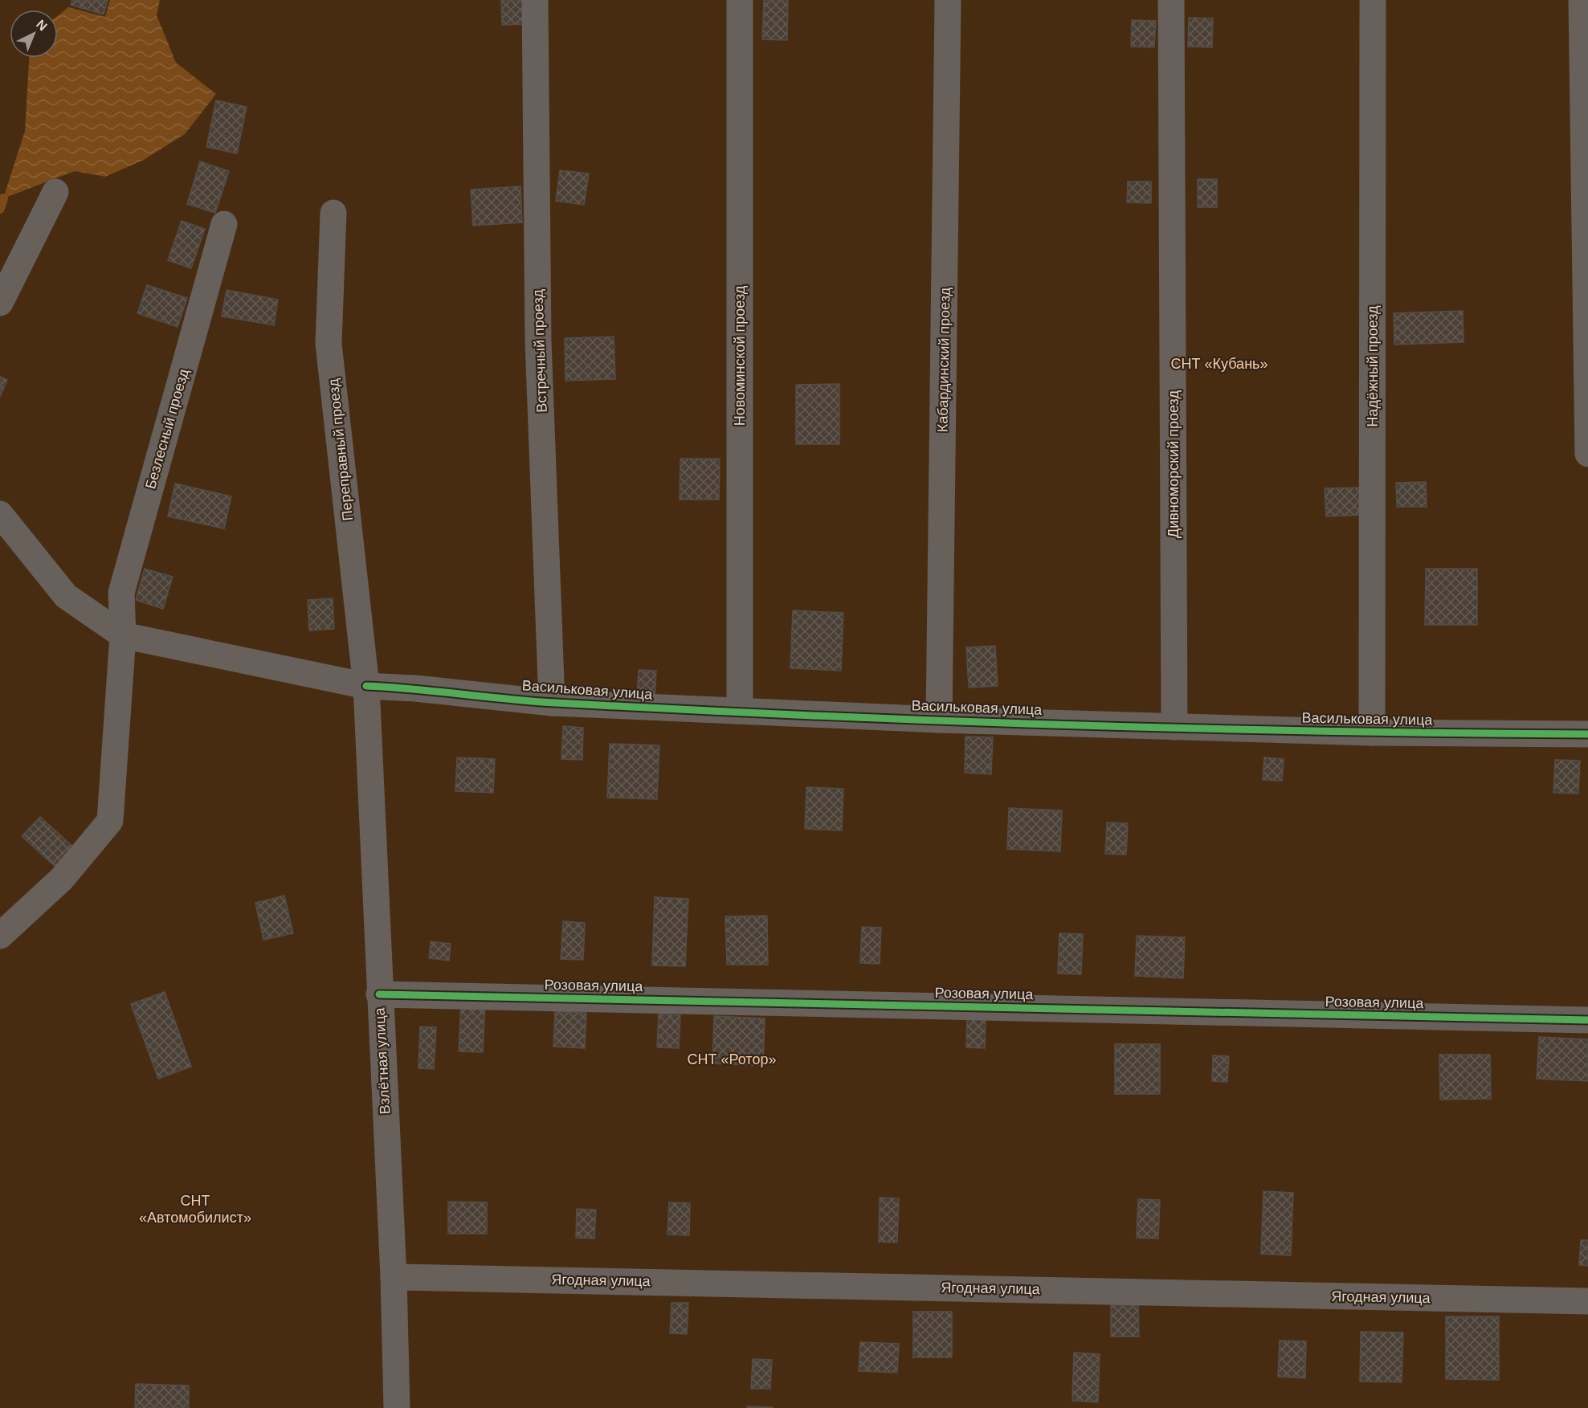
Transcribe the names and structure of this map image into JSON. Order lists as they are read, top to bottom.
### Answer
{
  "streets": {
    "street": [
      "Встречный проезд",
      "Новоминской проезд",
      "Кабардинский проезд",
      "Надёжный проезд",
      "Безлесный проезд",
      "Переправный проезд",
      "Дивноморский проезд",
      "Васильковая улица",
      "Розовая улица",
      "Взлётная улица",
      "Ягодная улица"
    ]
  },
  "crossings": [
    ["Встречный проезд", "Васильковая улица"],
    ["Новоминской проезд", "Васильковая улица"],
    ["Кабардинский проезд", "Васильковая улица"],
    ["Надёжный проезд", "Васильковая улица"],
    ["Безлесный проезд", "Васильковая улица"],
    ["Переправный проезд", "Васильковая улица"],
    ["Переправный проезд", "Взлётная улица"],
    ["Дивноморский проезд", "Васильковая улица"],
    ["Васильковая улица", "Взлётная улица"],
    ["Розовая улица", "Взлётная улица"],
    ["Взлётная улица", "Ягодная улица"]
  ],
  "parks": ["СНТ «Кубань»", "СНТ «Ротор»", "СНТ «Автомобилист»"],
  "north": "top right"
}
